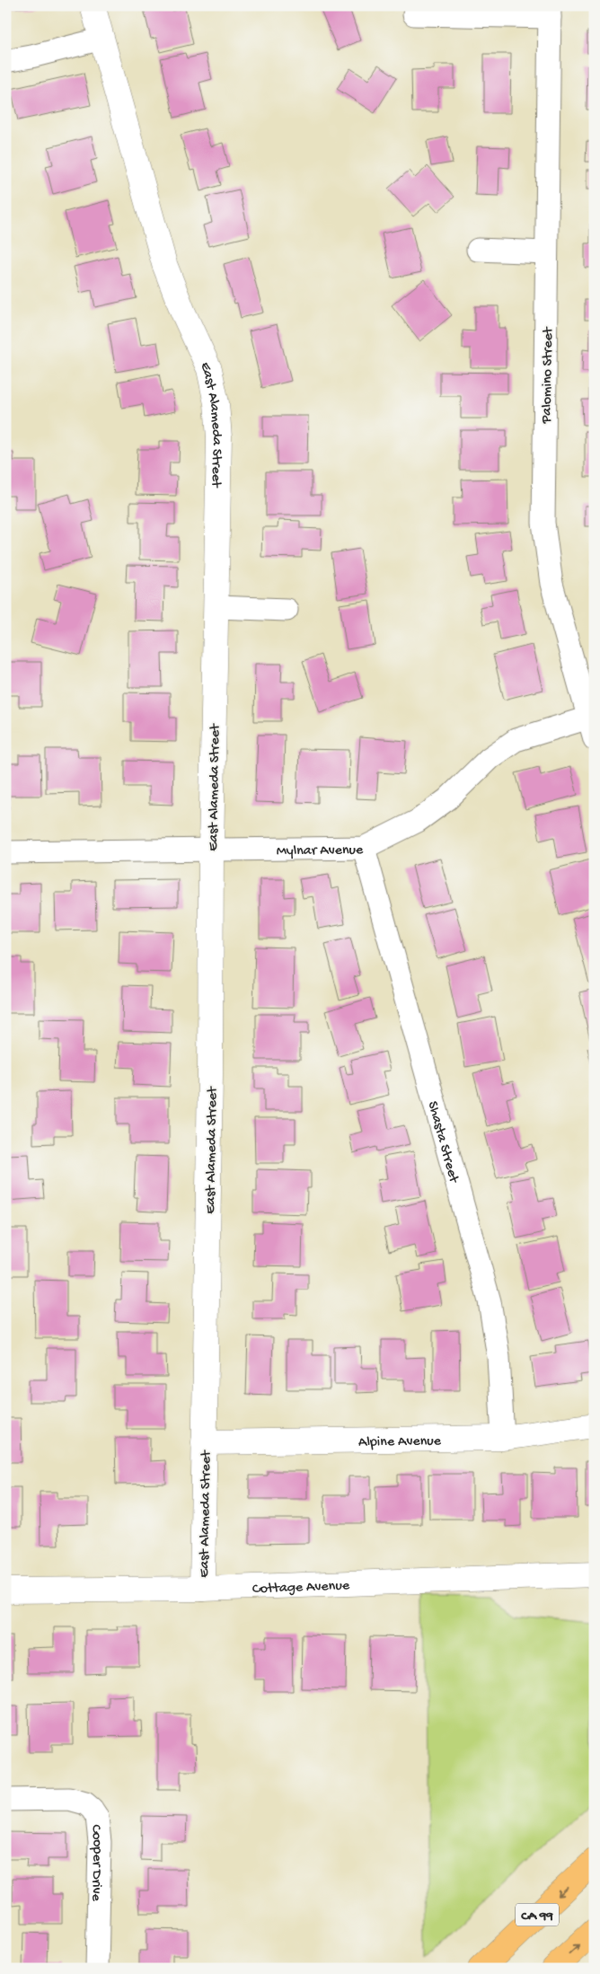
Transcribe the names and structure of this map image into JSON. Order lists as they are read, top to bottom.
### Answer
{
  "streets": {
    "highway": ["CA 99"],
    "street": [
      "Palomino Street",
      "East Alameda Street",
      "Mylnar Avenue",
      "Shasta Street",
      "Alpine Avenue",
      "Cottage Avenue",
      "Cooper Drive"
    ]
  },
  "crossings": [
    ["Palomino Street", "Mylnar Avenue"],
    ["East Alameda Street", "Mylnar Avenue"],
    ["East Alameda Street", "Alpine Avenue"],
    ["East Alameda Street", "Cottage Avenue"],
    ["Mylnar Avenue", "Shasta Street"],
    ["Shasta Street", "Alpine Avenue"]
  ]
}
